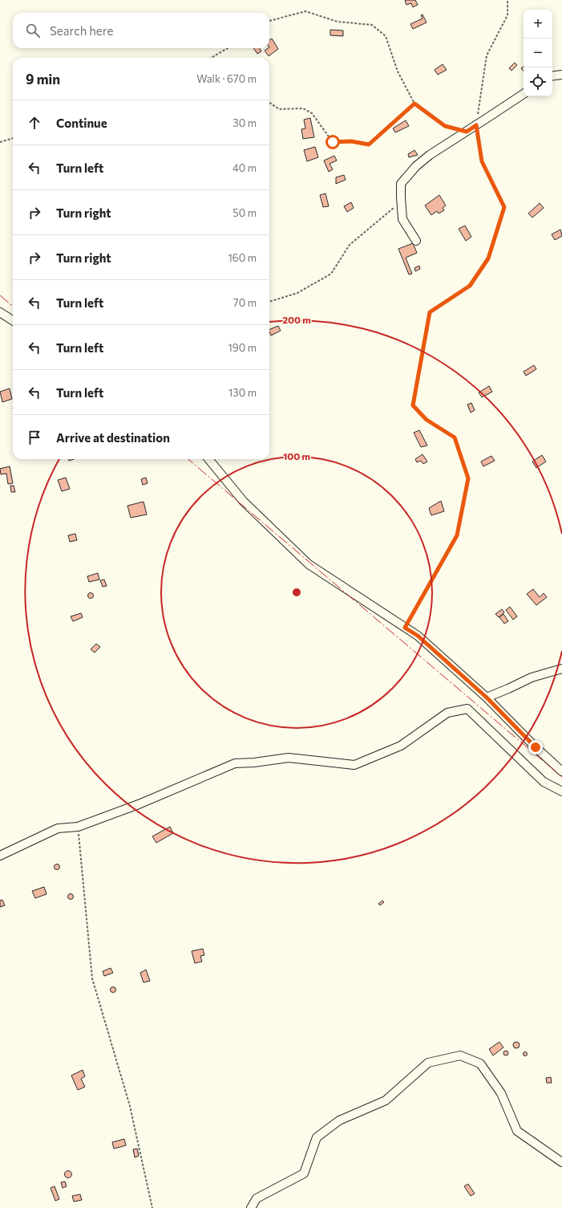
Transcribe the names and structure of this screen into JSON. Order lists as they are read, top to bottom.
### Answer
{
  "page": {
    "map_buttons": ["+", "−"],
    "search": "Search here",
    "heading": ["9 min", "Walk · 670 m"],
    "list": [
      ["Continue", "30 m"],
      ["Turn left", "40 m"],
      ["Turn right", "50 m"],
      ["Turn right", "160 m"],
      ["Turn left", "70 m"],
      ["Turn left", "190 m"],
      ["Turn left", "130 m"],
      "Arrive at destination"
    ]
  },
  "rings": ["200 m", "100 m"]
}
